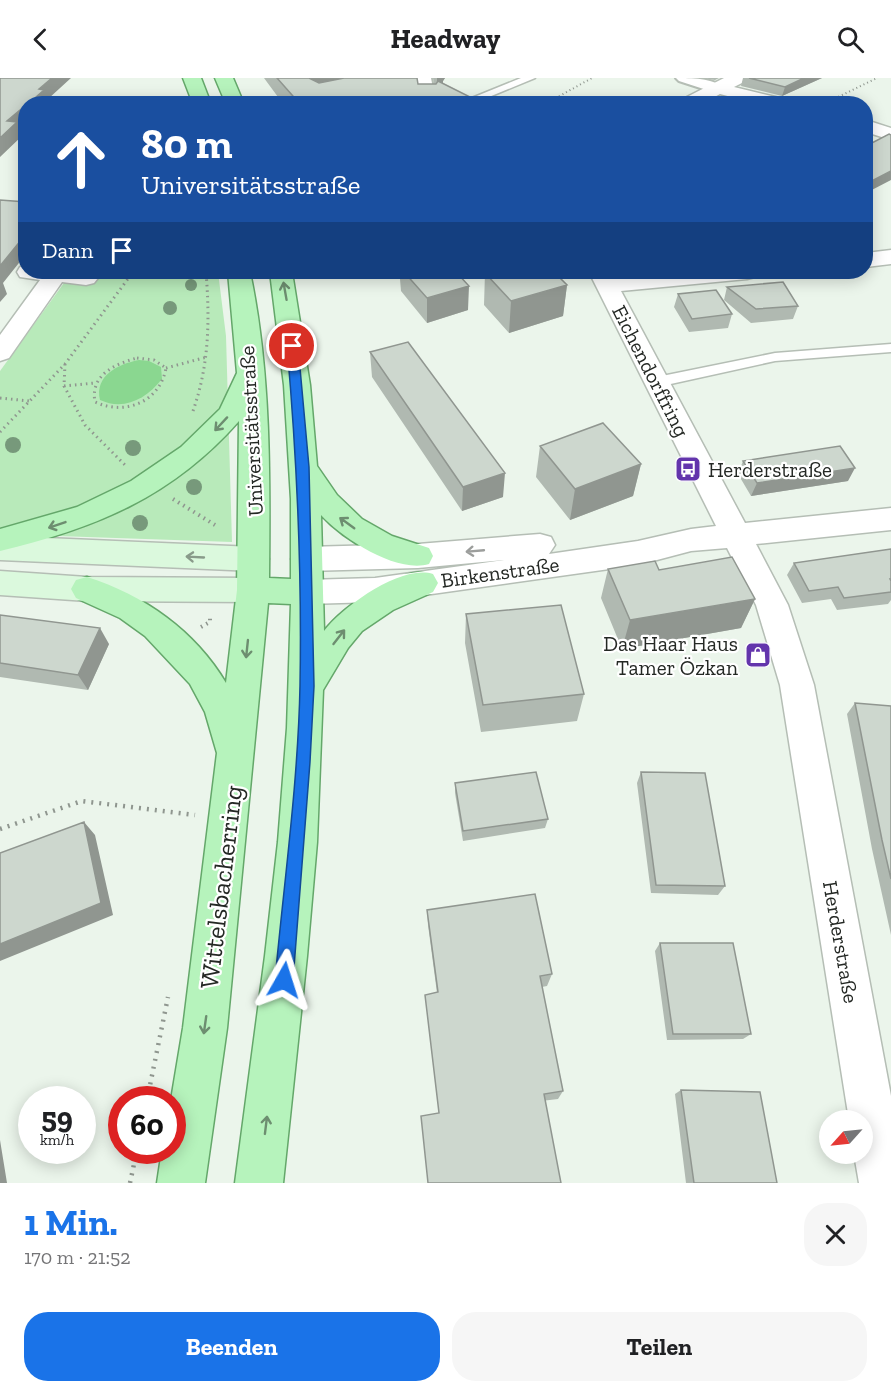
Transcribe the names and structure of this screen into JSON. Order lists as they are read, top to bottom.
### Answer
{
  "streets": {
    "main road": ["Universitätsstraße", "Wittelsbacherring"],
    "street": ["Eichendorffring", "Birkenstraße", "Herderstraße"]
  },
  "crossings": [
    ["Eichendorffring", "Birkenstraße"],
    ["Eichendorffring", "Herderstraße"],
    ["Universitätsstraße", "Wittelsbacherring"],
    ["Birkenstraße", "Herderstraße"]
  ],
  "places": {
    "bus stop": ["Herderstraße"],
    "shop": ["Das Haar Haus Tamer Özkan"]
  },
  "north": "bottom left",
  "page": {
    "header": "Headway",
    "turn": ["80 m", "Universitätsstraße"],
    "then": "Dann",
    "speed": "59 km/h",
    "limit": "60",
    "heading": ["1 Min.", "170 m · 21:52"],
    "buttons": ["Beenden", "Teilen"]
  }
}
